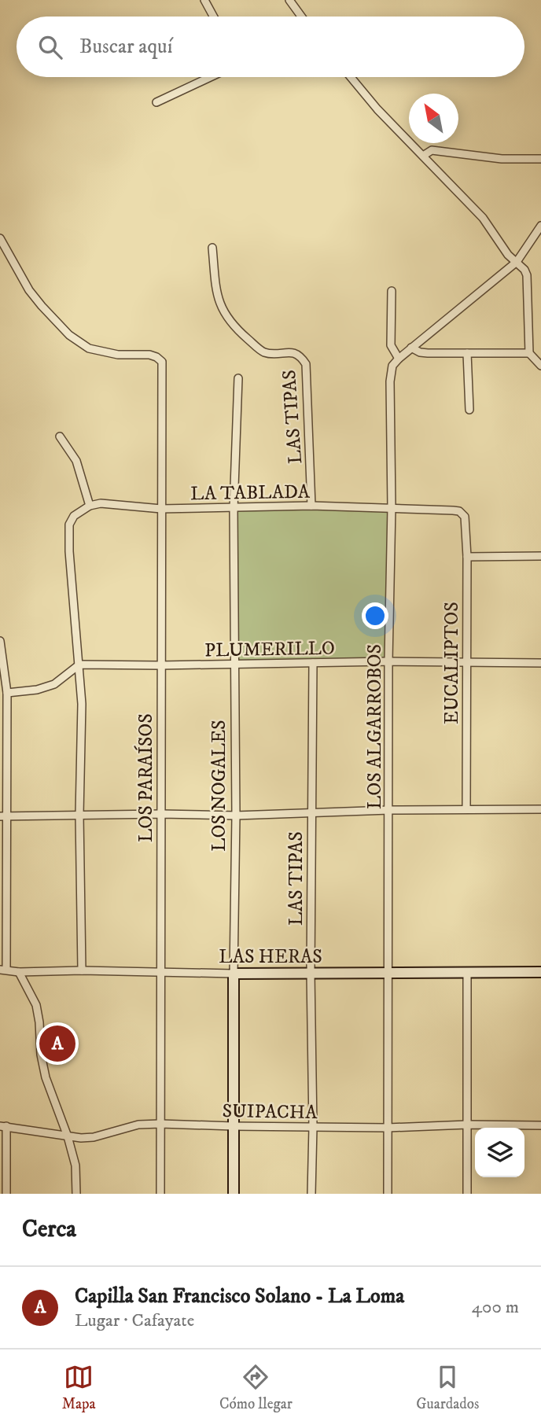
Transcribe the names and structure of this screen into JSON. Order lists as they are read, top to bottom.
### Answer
{
  "streets": {
    "street": [
      "LAS TIPAS",
      "LA TABLADA",
      "PLUMERILLO",
      "EUCALIPTOS",
      "LOS ALGARROBOS",
      "LOS PARAÍSOS",
      "LOS NOGALES",
      "LAS HERAS",
      "SUIPACHA"
    ]
  },
  "crossings": [
    ["LAS TIPAS", "LA TABLADA"],
    ["LAS TIPAS", "PLUMERILLO"],
    ["LAS TIPAS", "LAS HERAS"],
    ["LAS TIPAS", "SUIPACHA"],
    ["LA TABLADA", "EUCALIPTOS"],
    ["LA TABLADA", "LOS ALGARROBOS"],
    ["LA TABLADA", "LOS PARAÍSOS"],
    ["LA TABLADA", "LOS NOGALES"],
    ["PLUMERILLO", "EUCALIPTOS"],
    ["PLUMERILLO", "LOS ALGARROBOS"],
    ["PLUMERILLO", "LOS PARAÍSOS"],
    ["PLUMERILLO", "LOS NOGALES"],
    ["LOS ALGARROBOS", "LAS HERAS"],
    ["LOS ALGARROBOS", "SUIPACHA"],
    ["LOS PARAÍSOS", "LAS HERAS"],
    ["LOS PARAÍSOS", "SUIPACHA"],
    ["LOS NOGALES", "LAS HERAS"],
    ["LOS NOGALES", "SUIPACHA"]
  ],
  "north": "top left",
  "page": {
    "search": "Buscar aquí",
    "pins": "A",
    "heading": "Cerca",
    "list": [
      {
        "mark": "A",
        "name": "Capilla San Francisco Solano - La Loma",
        "note": "Lugar · Cafayate",
        "value": "400 m"
      }
    ],
    "nav": ["Mapa", "Cómo llegar", "Guardados"]
  }
}
